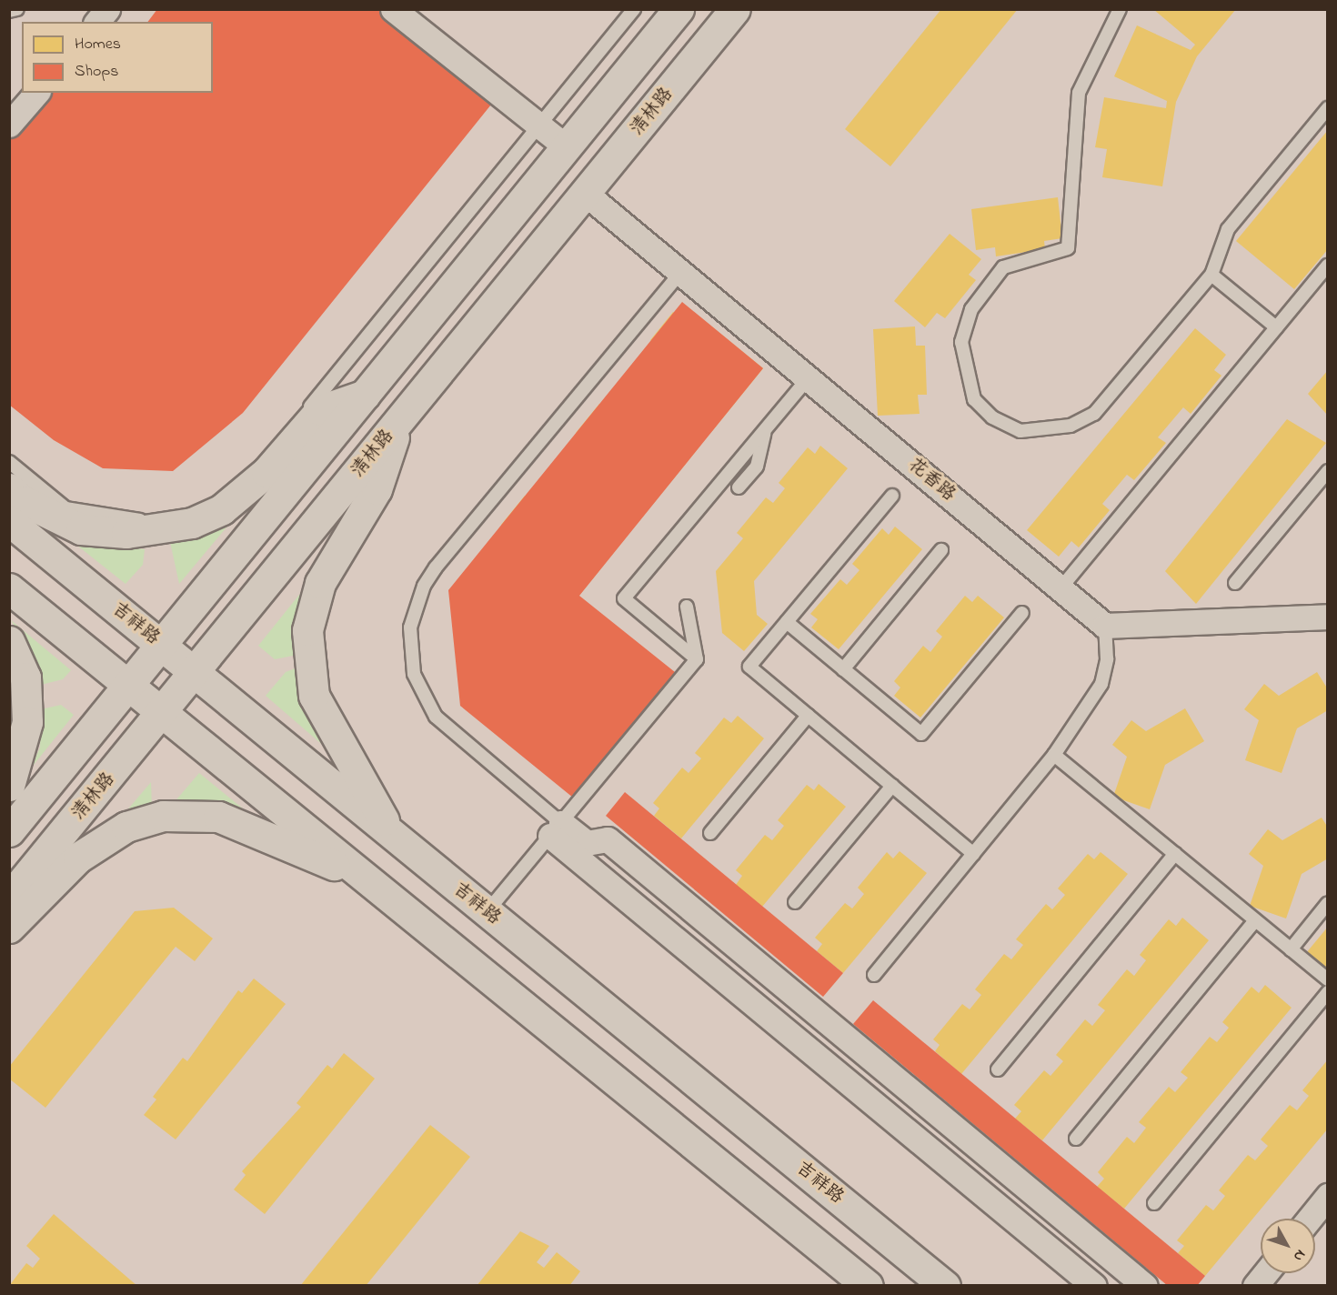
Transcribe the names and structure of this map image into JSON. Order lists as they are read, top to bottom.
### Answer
{
  "streets": {
    "main road": ["清林路", "吉祥路"],
    "street": ["花香路"]
  },
  "crossings": [
    ["清林路", "花香路"],
    ["清林路", "吉祥路"]
  ],
  "legend": ["Homes", "Shops"],
  "north": "bottom right"
}
